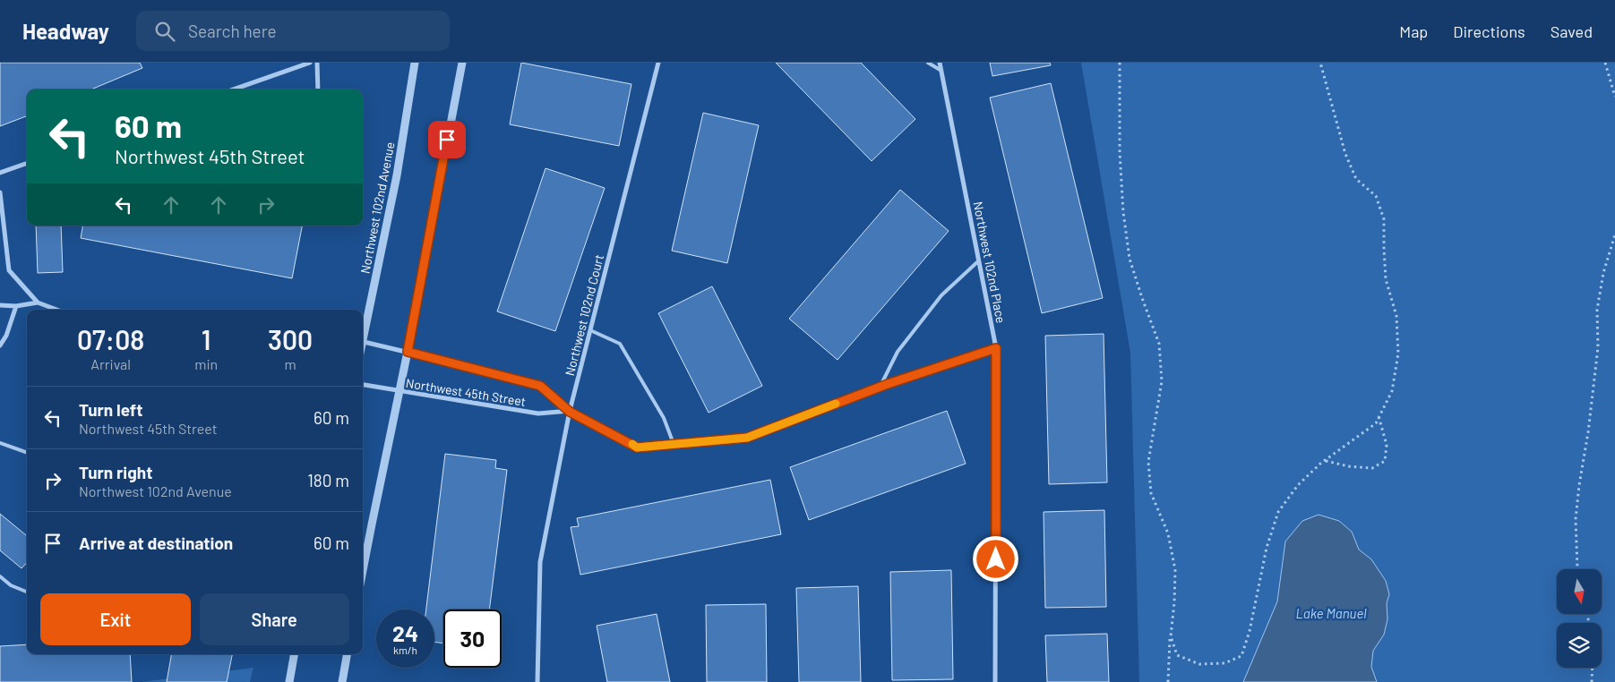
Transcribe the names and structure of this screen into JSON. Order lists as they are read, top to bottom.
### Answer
{
  "streets": {
    "street": [
      "Northwest 102nd Avenue",
      "Northwest 102nd Place",
      "Northwest 102nd Court",
      "Northwest 45th Street"
    ]
  },
  "crossings": [
    ["Northwest 102nd Place", "Northwest 45th Street"],
    ["Northwest 102nd Court", "Northwest 45th Street"]
  ],
  "water": ["Lake Manuel"],
  "north": "bottom",
  "page": {
    "header": "Headway",
    "search": "Search here",
    "nav": ["Map", "Directions", "Saved"],
    "turn": ["60 m", "Northwest 45th Street"],
    "eta": [
      "07:08",
      "Arrival",
      "1",
      "min",
      "300",
      "m"
    ],
    "list": [
      {
        "name": "Turn left",
        "note": "Northwest 45th Street",
        "value": "60 m"
      },
      {
        "name": "Turn right",
        "note": "Northwest 102nd Avenue",
        "value": "180 m"
      },
      {
        "name": "Arrive at destination",
        "value": "60 m"
      }
    ],
    "buttons": ["Exit", "Share"],
    "speed": "24 km/h",
    "limit": "30"
  }
}
